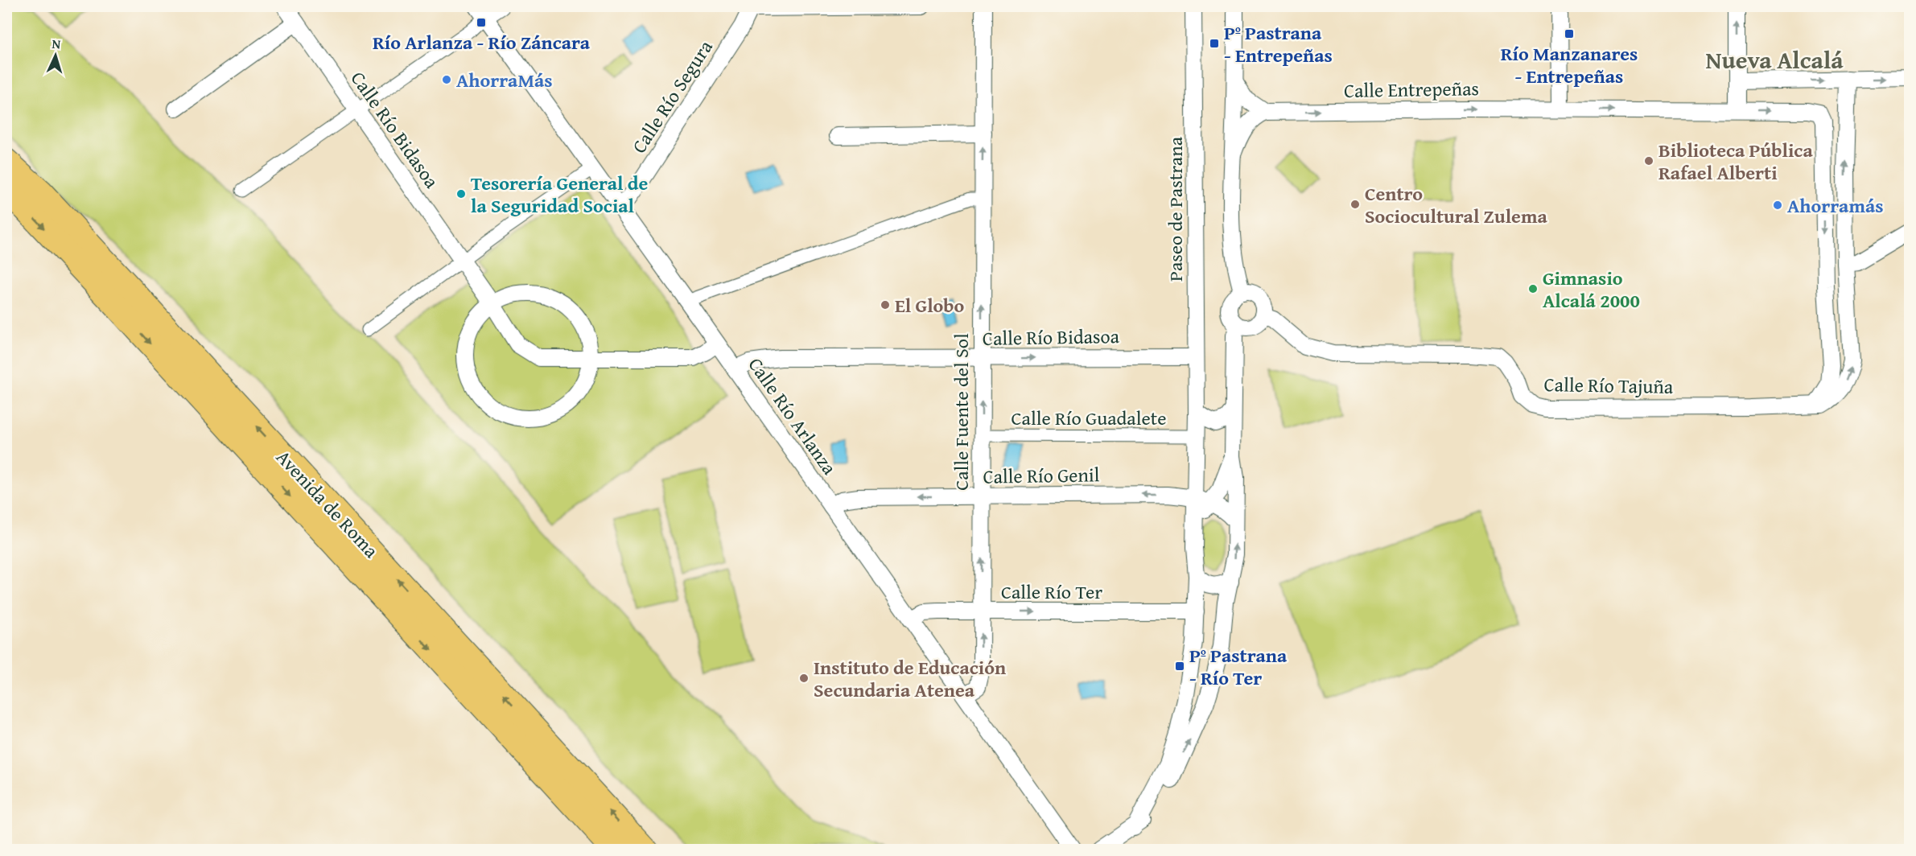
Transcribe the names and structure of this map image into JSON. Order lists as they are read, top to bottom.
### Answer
{
  "streets": {
    "main road": ["Avenida de Roma"],
    "street": [
      "Calle Entrepeñas",
      "Calle Río Segura",
      "Calle Río Bidasoa",
      "Paseo de Pastrana",
      "Calle Río Tajuña",
      "Calle Fuente del Sol",
      "Calle Río Arlanza",
      "Calle Río Guadalete",
      "Calle Río Genil",
      "Calle Río Ter"
    ]
  },
  "crossings": [
    ["Calle Río Segura", "Calle Río Arlanza"],
    ["Calle Río Bidasoa", "Paseo de Pastrana"],
    ["Calle Río Bidasoa", "Calle Fuente del Sol"],
    ["Calle Río Bidasoa", "Calle Río Arlanza"],
    ["Paseo de Pastrana", "Calle Río Guadalete"],
    ["Paseo de Pastrana", "Calle Río Genil"],
    ["Paseo de Pastrana", "Calle Río Ter"],
    ["Calle Fuente del Sol", "Calle Río Arlanza"],
    ["Calle Fuente del Sol", "Calle Río Guadalete"],
    ["Calle Fuente del Sol", "Calle Río Genil"],
    ["Calle Fuente del Sol", "Calle Río Ter"],
    ["Calle Río Arlanza", "Calle Río Genil"],
    ["Calle Río Arlanza", "Calle Río Ter"]
  ],
  "one_way": [
    "Calle Entrepeñas",
    "Calle Fuente del Sol",
    "Calle Río Genil",
    "Calle Río Ter"
  ],
  "districts": ["Nueva Alcalá"],
  "places": {
    "transit": [
      "Río Arlanza - Río Záncara",
      "Río Manzanares - Entrepeñas",
      "Pº Pastrana - Entrepeñas",
      "Pº Pastrana - Río Ter"
    ],
    "other": [
      "AhorraMás",
      "Biblioteca Pública Rafael Alberti",
      "Tesorería General de la Seguridad Social",
      "Centro Sociocultural Zulema",
      "Ahorramás",
      "Gimnasio Alcalá 2000",
      "El Globo",
      "Instituto de Educación Secundaria Atenea"
    ]
  },
  "north": "top"
}
